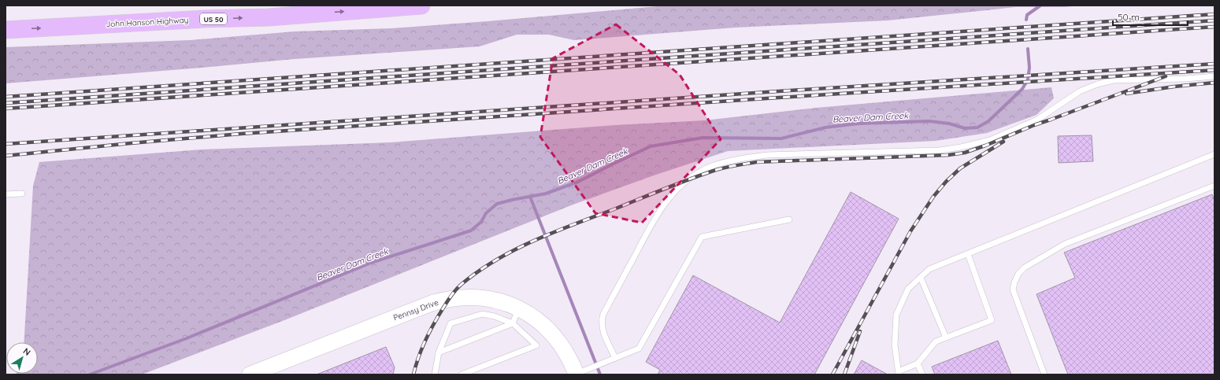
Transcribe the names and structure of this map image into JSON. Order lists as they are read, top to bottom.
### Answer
{
  "streets": {
    "highway": ["US 50", "John Hanson Highway"],
    "main road": ["Pennsy Drive"]
  },
  "one_way": ["John Hanson Highway"],
  "water": ["Beaver Dam Creek"],
  "scale_bar": "50 m",
  "north": "top right"
}
